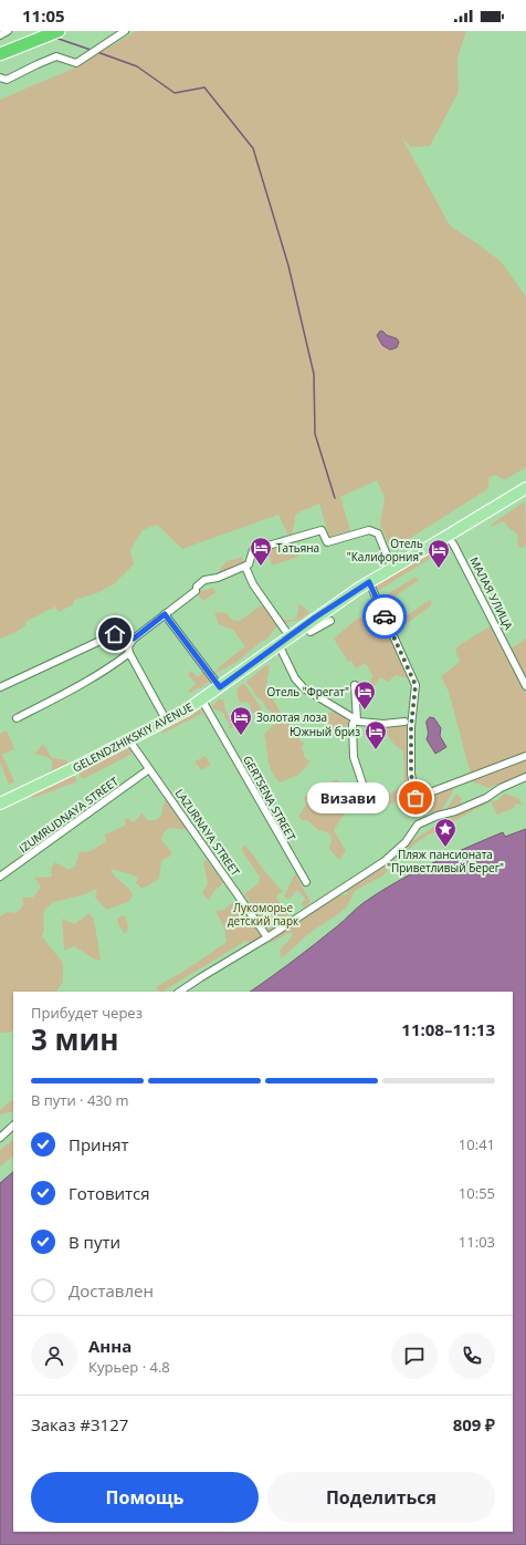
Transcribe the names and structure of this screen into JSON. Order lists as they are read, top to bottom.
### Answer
{
  "streets": {
    "main road": ["GELENDZHIKSKIY AVENUE"],
    "street": [
      "МАЛАЯ УЛИЦА",
      "GERTSENA STREET",
      "IZUMRUDNAYA STREET",
      "LAZURNAYA STREET"
    ]
  },
  "crossings": [
    ["МАЛАЯ УЛИЦА", "GELENDZHIKSKIY AVENUE"],
    ["GELENDZHIKSKIY AVENUE", "GERTSENA STREET"],
    ["GELENDZHIKSKIY AVENUE", "LAZURNAYA STREET"],
    ["IZUMRUDNAYA STREET", "LAZURNAYA STREET"]
  ],
  "parks": ["Лукоморье детский парк"],
  "places": {
    "hotel": [
      "Татьяна",
      "Отель \"Калифорния\"",
      "Отель \"Фрегат\"",
      "Золотая лоза",
      "Южный бриз"
    ],
    "other": ["Визави"],
    "place": ["Пляж пансионата \"Приветливый Берег\""]
  },
  "page": {
    "status": "11:05",
    "bubble": "Визави",
    "heading": ["3 мин", "Прибудет через", "11:08–11:13"],
    "panel": [
      "Анна",
      "Курьер · 4.8",
      "Заказ #3127",
      "809 ₽"
    ],
    "bar": "В пути · 430 m",
    "list": [
      ["Принят", "10:41"],
      ["Готовится", "10:55"],
      ["В пути", "11:03"],
      "Доставлен"
    ],
    "buttons": ["Помощь", "Поделиться"]
  }
}
